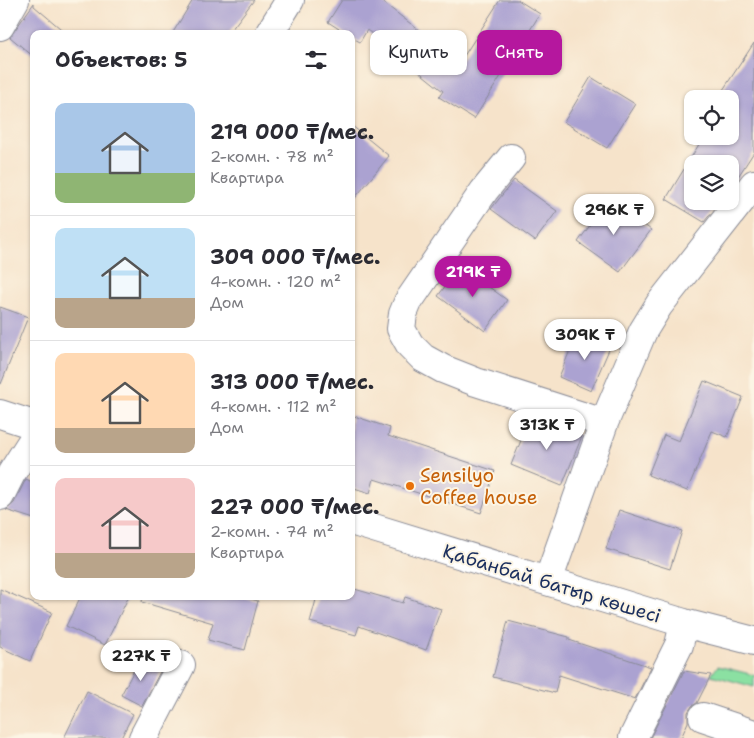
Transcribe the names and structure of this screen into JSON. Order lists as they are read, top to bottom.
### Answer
{
  "streets": {
    "street": ["Қабанбай батыр көшесі"]
  },
  "places": ["Sensilyo Coffee house"],
  "page": {
    "chip": ["Купить", "Снять"],
    "heading": "Объектов: 5",
    "list": [
      {
        "name": "219 000 ₸/мес.",
        "note": "2-комн. · 78 m² · Квартира"
      },
      {
        "name": "309 000 ₸/мес.",
        "note": "4-комн. · 120 m² · Дом"
      },
      {
        "name": "313 000 ₸/мес.",
        "note": "4-комн. · 112 m² · Дом"
      },
      {
        "name": "227 000 ₸/мес.",
        "note": "2-комн. · 74 m² · Квартира"
      }
    ],
    "price": [
      "296K ₸",
      "219K ₸",
      "309K ₸",
      "313K ₸",
      "227K ₸"
    ]
  }
}
